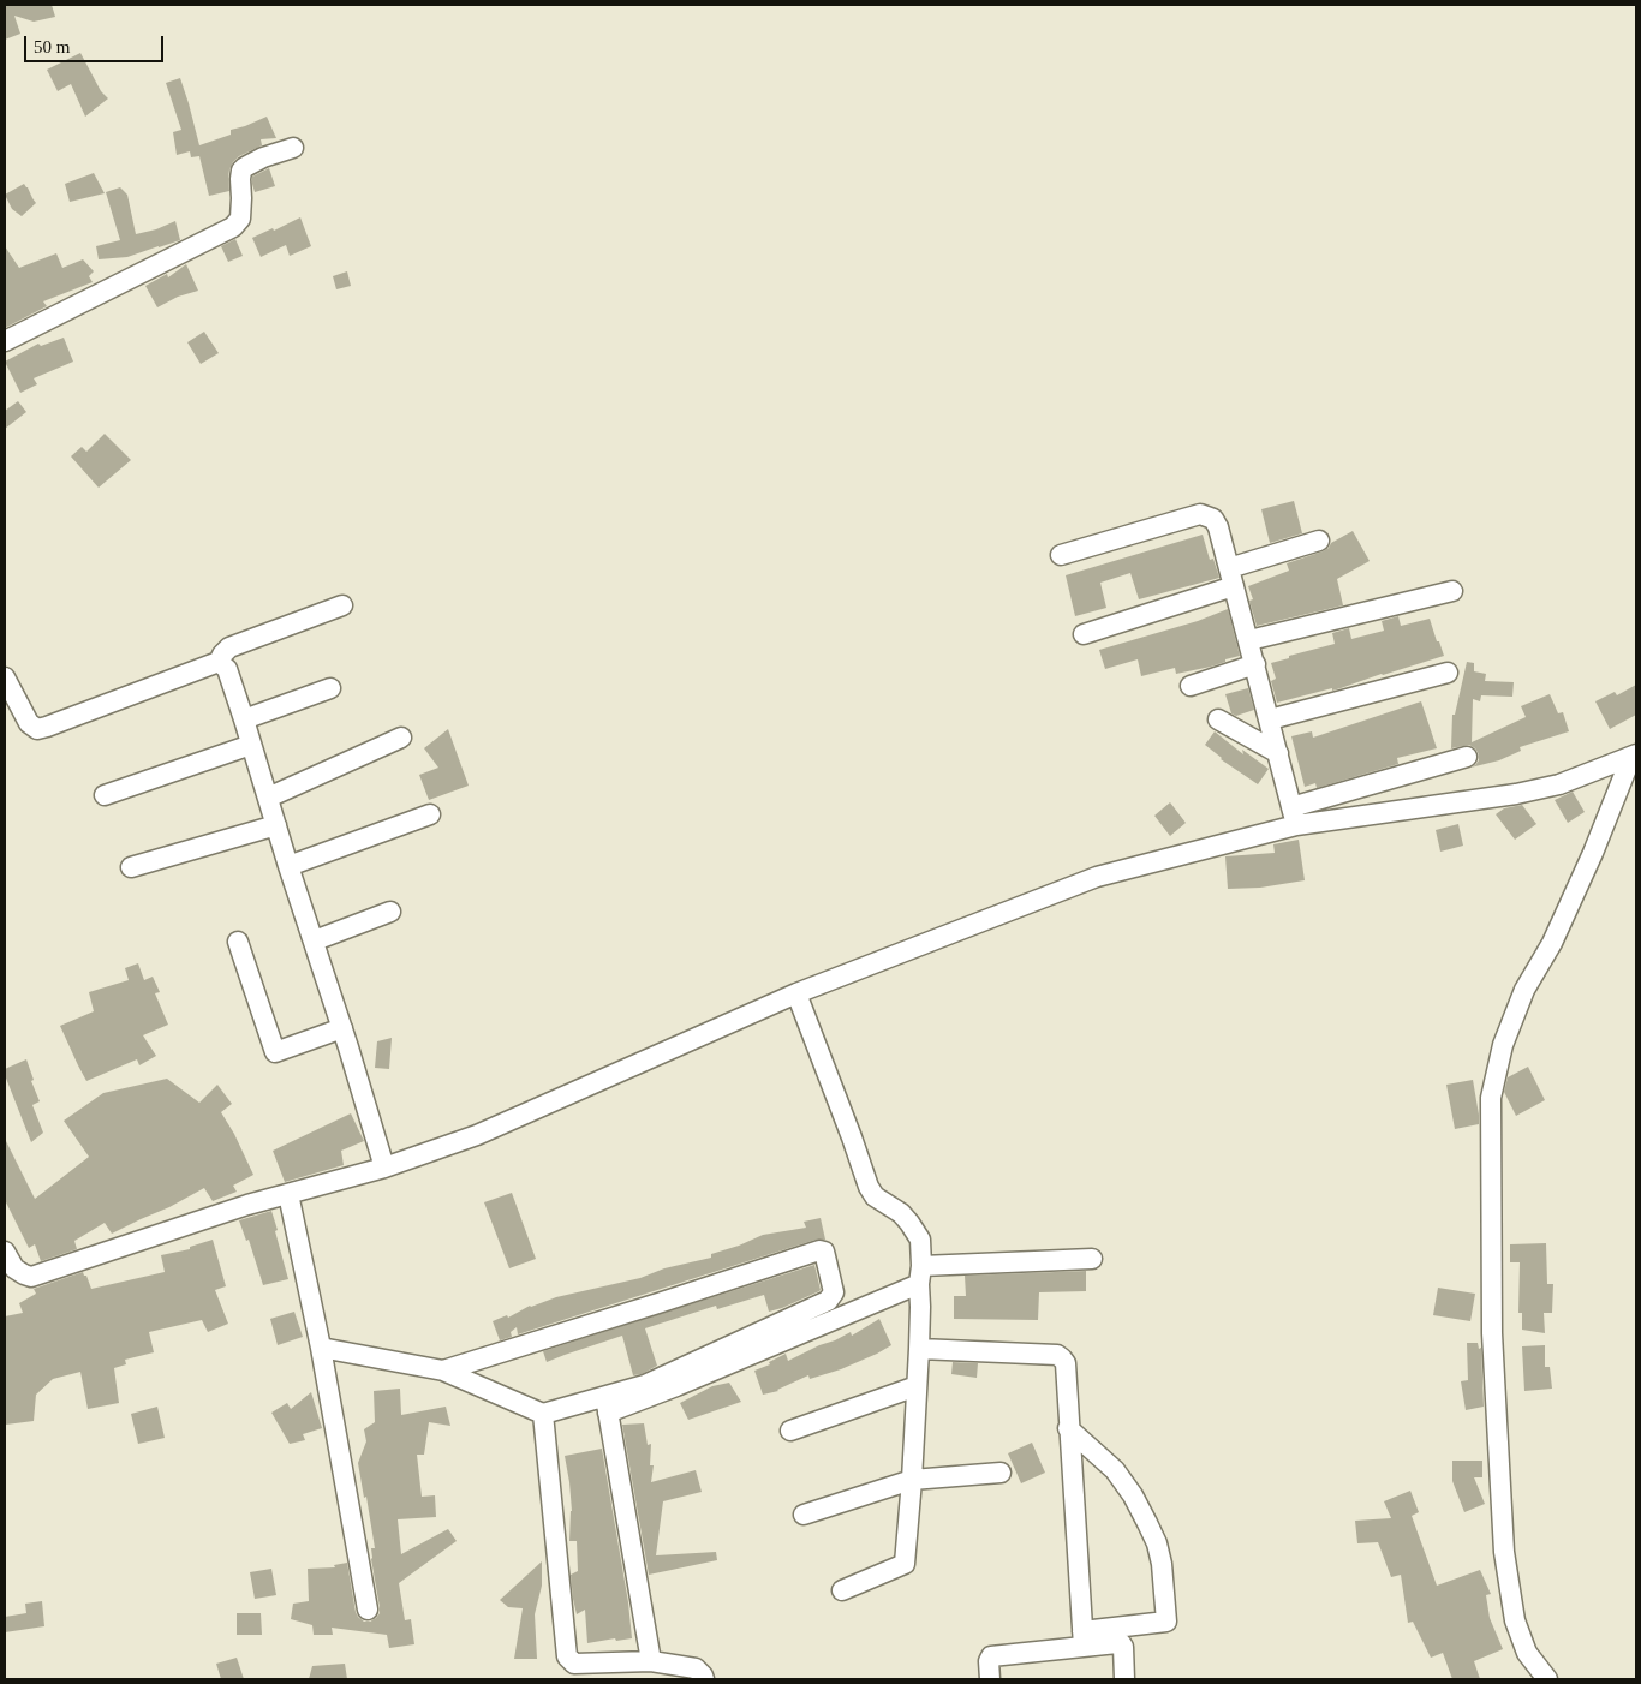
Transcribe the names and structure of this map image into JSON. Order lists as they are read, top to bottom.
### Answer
{
  "scale_bar": "50 m"
}
